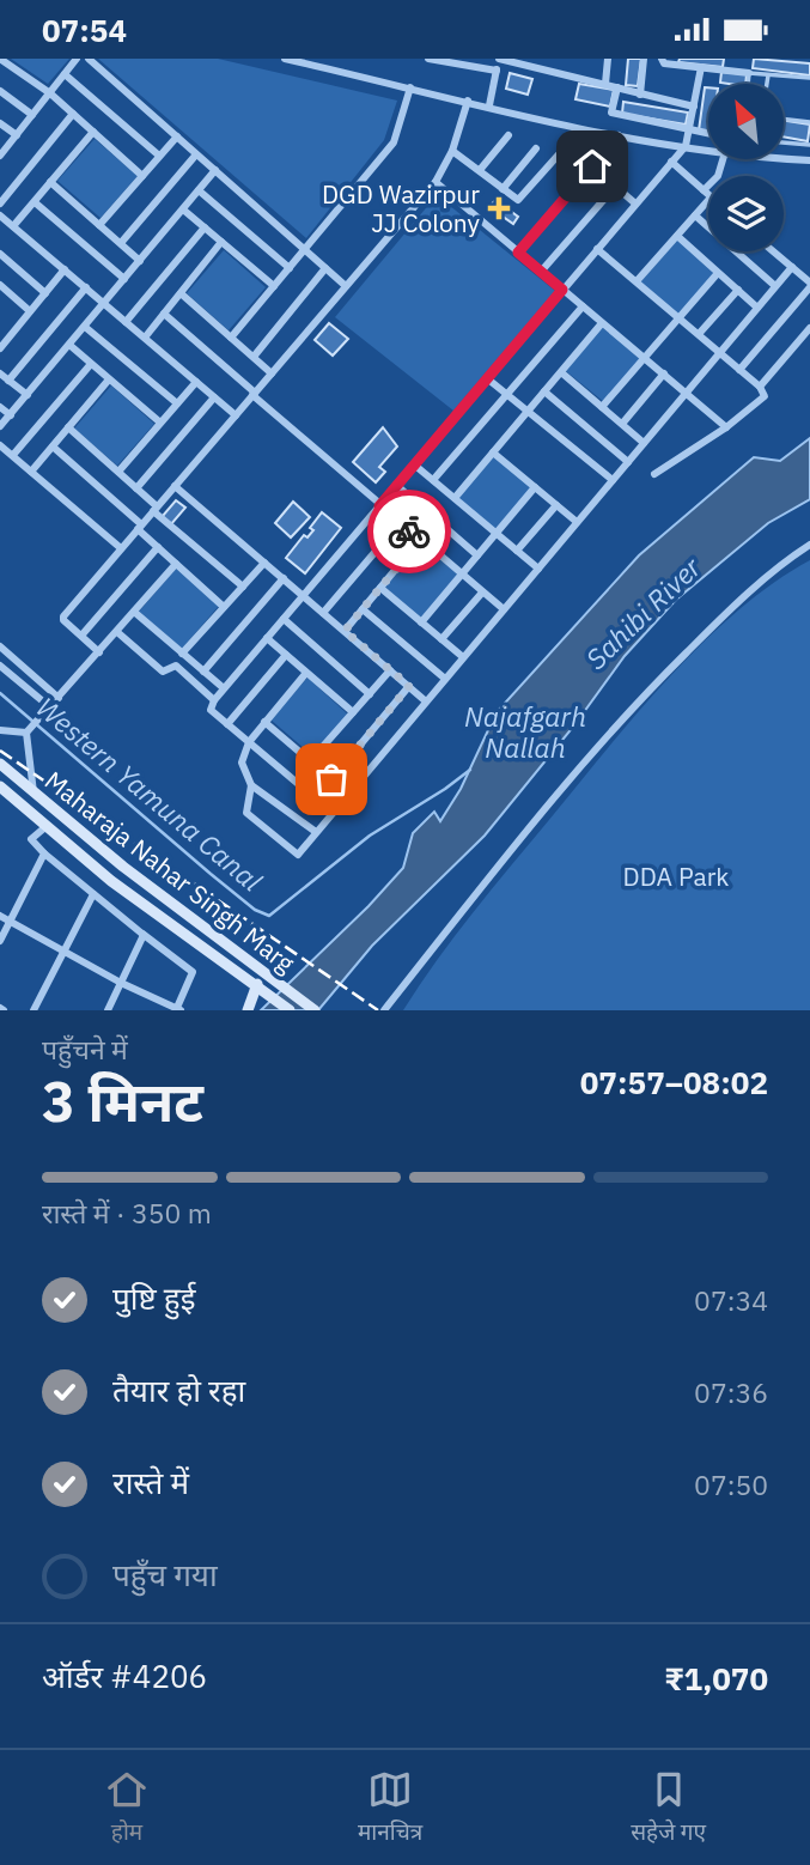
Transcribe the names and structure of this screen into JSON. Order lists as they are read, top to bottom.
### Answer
{
  "streets": {
    "main road": ["Maharaja Nahar Singh Marg"]
  },
  "water": ["Sahibi River", "Najafgarh Nallah", "Western Yamuna Canal"],
  "parks": ["DDA Park"],
  "places": {
    "health": ["DGD Wazirpur JJ Colony"]
  },
  "north": "top left",
  "page": {
    "status": "07:54",
    "heading": ["3 मिनट", "पहुँचने में", "07:57–08:02"],
    "panel": ["ऑर्डर #4206", "₹1,070"],
    "bar": "रास्ते में · 350 m",
    "list": [
      ["पुष्टि हुई", "07:34"],
      ["तैयार हो रहा", "07:36"],
      ["रास्ते में", "07:50"],
      "पहुँच गया"
    ],
    "tabs": ["होम", "मानचित्र", "सहेजे गए"]
  }
}
